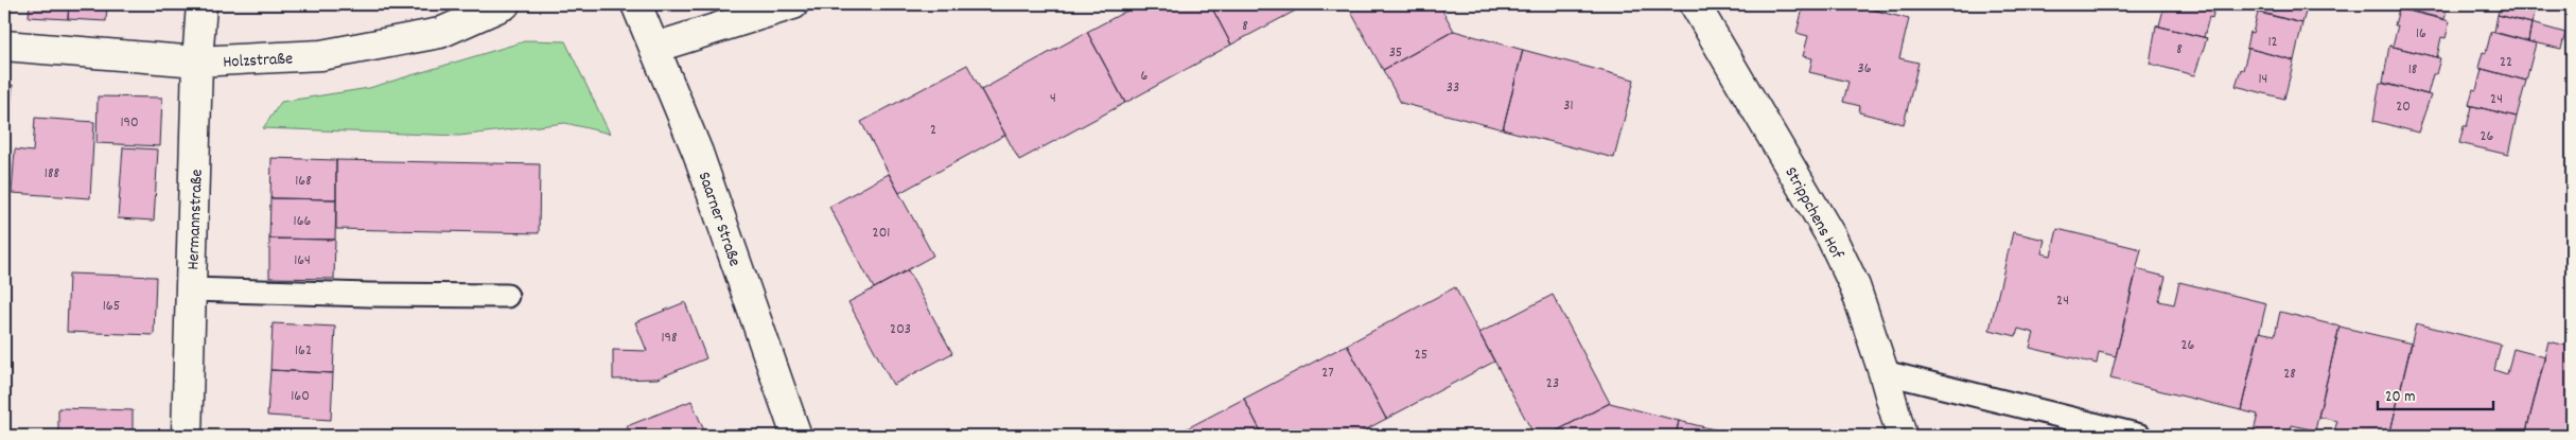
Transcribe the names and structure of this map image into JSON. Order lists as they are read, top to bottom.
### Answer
{
  "streets": {
    "street": [
      "Holzstraße",
      "Strippchens Hof",
      "Saarner Straße",
      "Hermannstraße"
    ]
  },
  "crossings": [
    ["Holzstraße", "Hermannstraße"]
  ],
  "house_numbers": [
    "8",
    "16",
    "12",
    "8",
    "35",
    "22",
    "36",
    "18",
    "6",
    "14",
    "33",
    "4",
    "24",
    "31",
    "20",
    "190",
    "2",
    "26",
    "188",
    "168",
    "166",
    "201",
    "164",
    "24",
    "165",
    "203",
    "198",
    "26",
    "162",
    "25",
    "27",
    "28",
    "23",
    "160"
  ],
  "scale_bar": "20 m"
}
